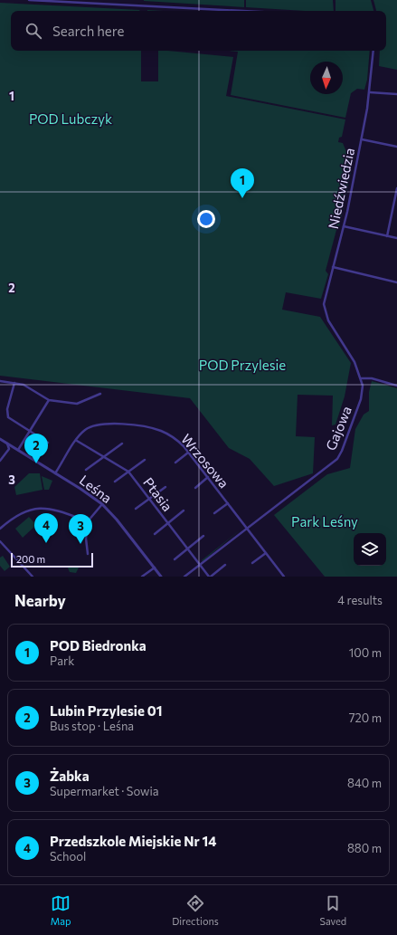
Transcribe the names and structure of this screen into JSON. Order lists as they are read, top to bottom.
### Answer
{
  "streets": {
    "street": [
      "Niedźwiedzia",
      "Gajowa",
      "Wrzosowa",
      "Leśna",
      "Ptasia"
    ]
  },
  "crossings": [
    ["Niedźwiedzia", "Gajowa"],
    ["Gajowa", "Wrzosowa"],
    ["Gajowa", "Ptasia"],
    ["Wrzosowa", "Leśna"],
    ["Wrzosowa", "Ptasia"]
  ],
  "parks": ["POD Lubczyk", "POD Przylesie", "Park Leśny"],
  "scale_bar": "200 m",
  "north": "bottom",
  "page": {
    "search": "Search here",
    "pins": [
      "1",
      "2",
      "4",
      "3"
    ],
    "scale": "200 m",
    "heading": ["Nearby", "4 results"],
    "list": [
      {
        "mark": "1",
        "name": "POD Biedronka",
        "note": "Park",
        "value": "100 m"
      },
      {
        "mark": "2",
        "name": "Lubin Przylesie 01",
        "note": "Bus stop · Leśna",
        "value": "720 m"
      },
      {
        "mark": "3",
        "name": "Żabka",
        "note": "Supermarket · Sowia",
        "value": "840 m"
      },
      {
        "mark": "4",
        "name": "Przedszkole Miejskie Nr 14",
        "note": "School",
        "value": "880 m"
      }
    ],
    "nav": ["Map", "Directions", "Saved"]
  },
  "grid": {
    "rows": ["1", "2", "3"]
  }
}
